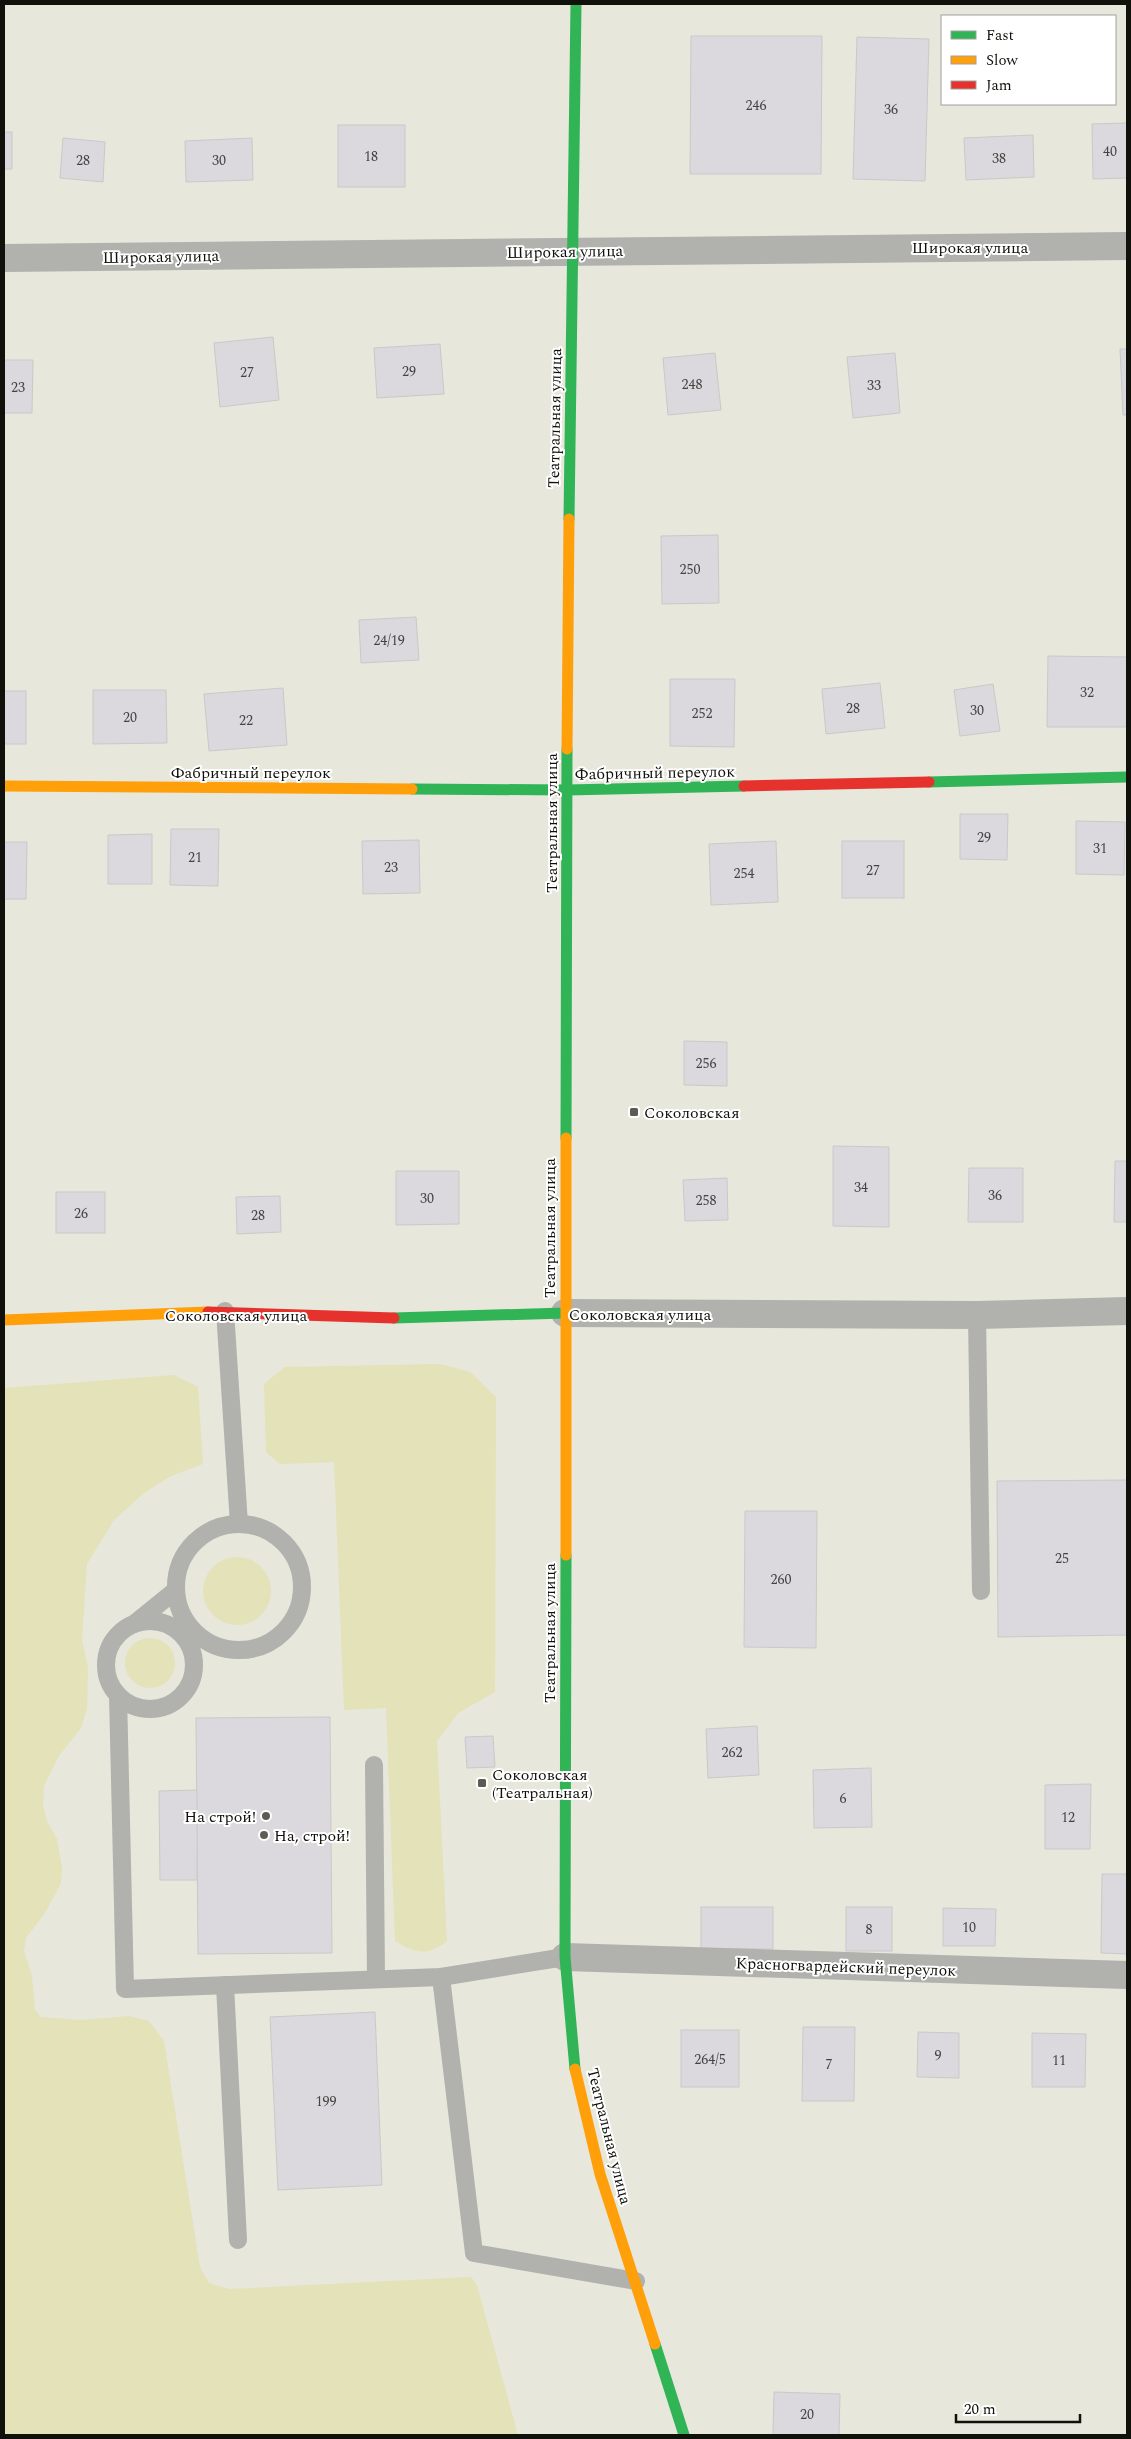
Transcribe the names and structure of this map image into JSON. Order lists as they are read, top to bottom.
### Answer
{
  "streets": {
    "main road": ["Театральная улица", "Фабричный переулок", "Соколовская улица"],
    "street": ["Широкая улица", "Красногвардейский переулок"]
  },
  "crossings": [
    ["Широкая улица", "Театральная улица"],
    ["Театральная улица", "Фабричный переулок"],
    ["Театральная улица", "Соколовская улица"],
    ["Театральная улица", "Красногвардейский переулок"]
  ],
  "places": {
    "transit": ["Соколовская", "Соколовская (Театральная)"],
    "other": ["На строй!", "На, строй!"]
  },
  "house_numbers": [
    "246",
    "36",
    "40",
    "18",
    "38",
    "28",
    "30",
    "29",
    "27",
    "248",
    "33",
    "23",
    "250",
    "24/19",
    "32",
    "28",
    "30",
    "252",
    "20",
    "22",
    "29",
    "31",
    "21",
    "23",
    "27",
    "254",
    "256",
    "34",
    "36",
    "30",
    "258",
    "26",
    "28",
    "25",
    "260",
    "262",
    "6",
    "12",
    "10",
    "8",
    "9",
    "264/5",
    "11",
    "7",
    "199",
    "20"
  ],
  "legend": ["Fast", "Slow", "Jam"],
  "scale_bar": "20 m"
}
